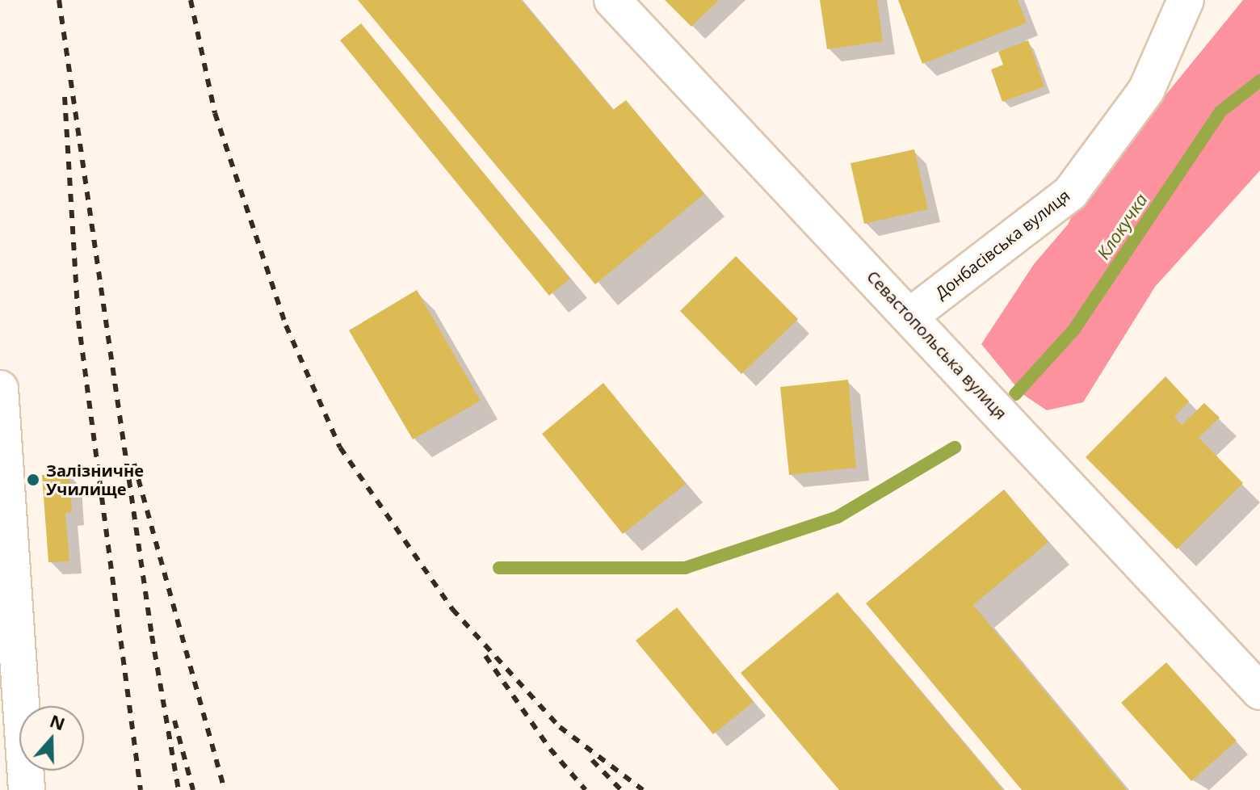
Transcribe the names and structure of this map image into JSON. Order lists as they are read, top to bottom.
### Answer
{
  "streets": {
    "street": ["Донбасівська вулиця", "Севастопольська вулиця"]
  },
  "crossings": [
    ["Донбасівська вулиця", "Севастопольська вулиця"]
  ],
  "water": ["Клокучка"],
  "places": ["Залізничне Училище"],
  "north": "top"
}
